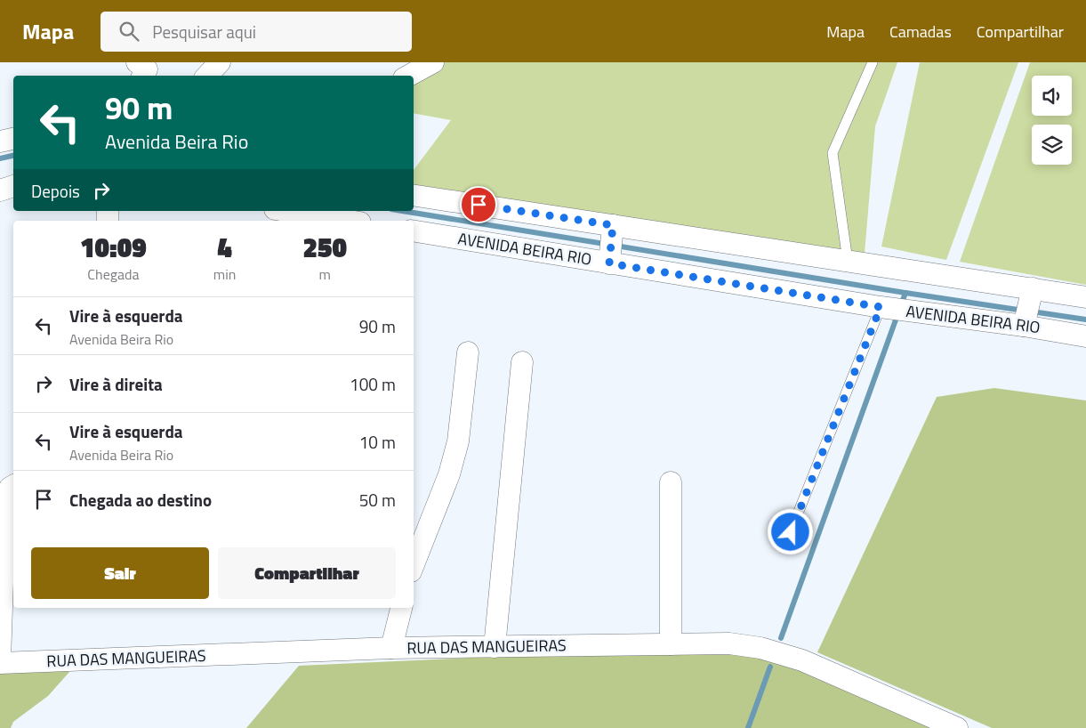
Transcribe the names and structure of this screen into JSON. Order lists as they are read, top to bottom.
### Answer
{
  "streets": {
    "street": ["AVENIDA BEIRA RIO", "RUA DAS MANGUEIRAS"]
  },
  "page": {
    "header": "Mapa",
    "search": "Pesquisar aqui",
    "nav": ["Mapa", "Camadas", "Compartilhar"],
    "turn": ["90 m", "Avenida Beira Rio"],
    "then": "Depois",
    "eta": [
      "10:09",
      "Chegada",
      "4",
      "min",
      "250",
      "m"
    ],
    "list": [
      {
        "name": "Vire à esquerda",
        "note": "Avenida Beira Rio",
        "value": "90 m"
      },
      {
        "name": "Vire à direita",
        "value": "100 m"
      },
      {
        "name": "Vire à esquerda",
        "note": "Avenida Beira Rio",
        "value": "10 m"
      },
      {
        "name": "Chegada ao destino",
        "value": "50 m"
      }
    ],
    "buttons": ["Sair", "Compartilhar"]
  }
}
